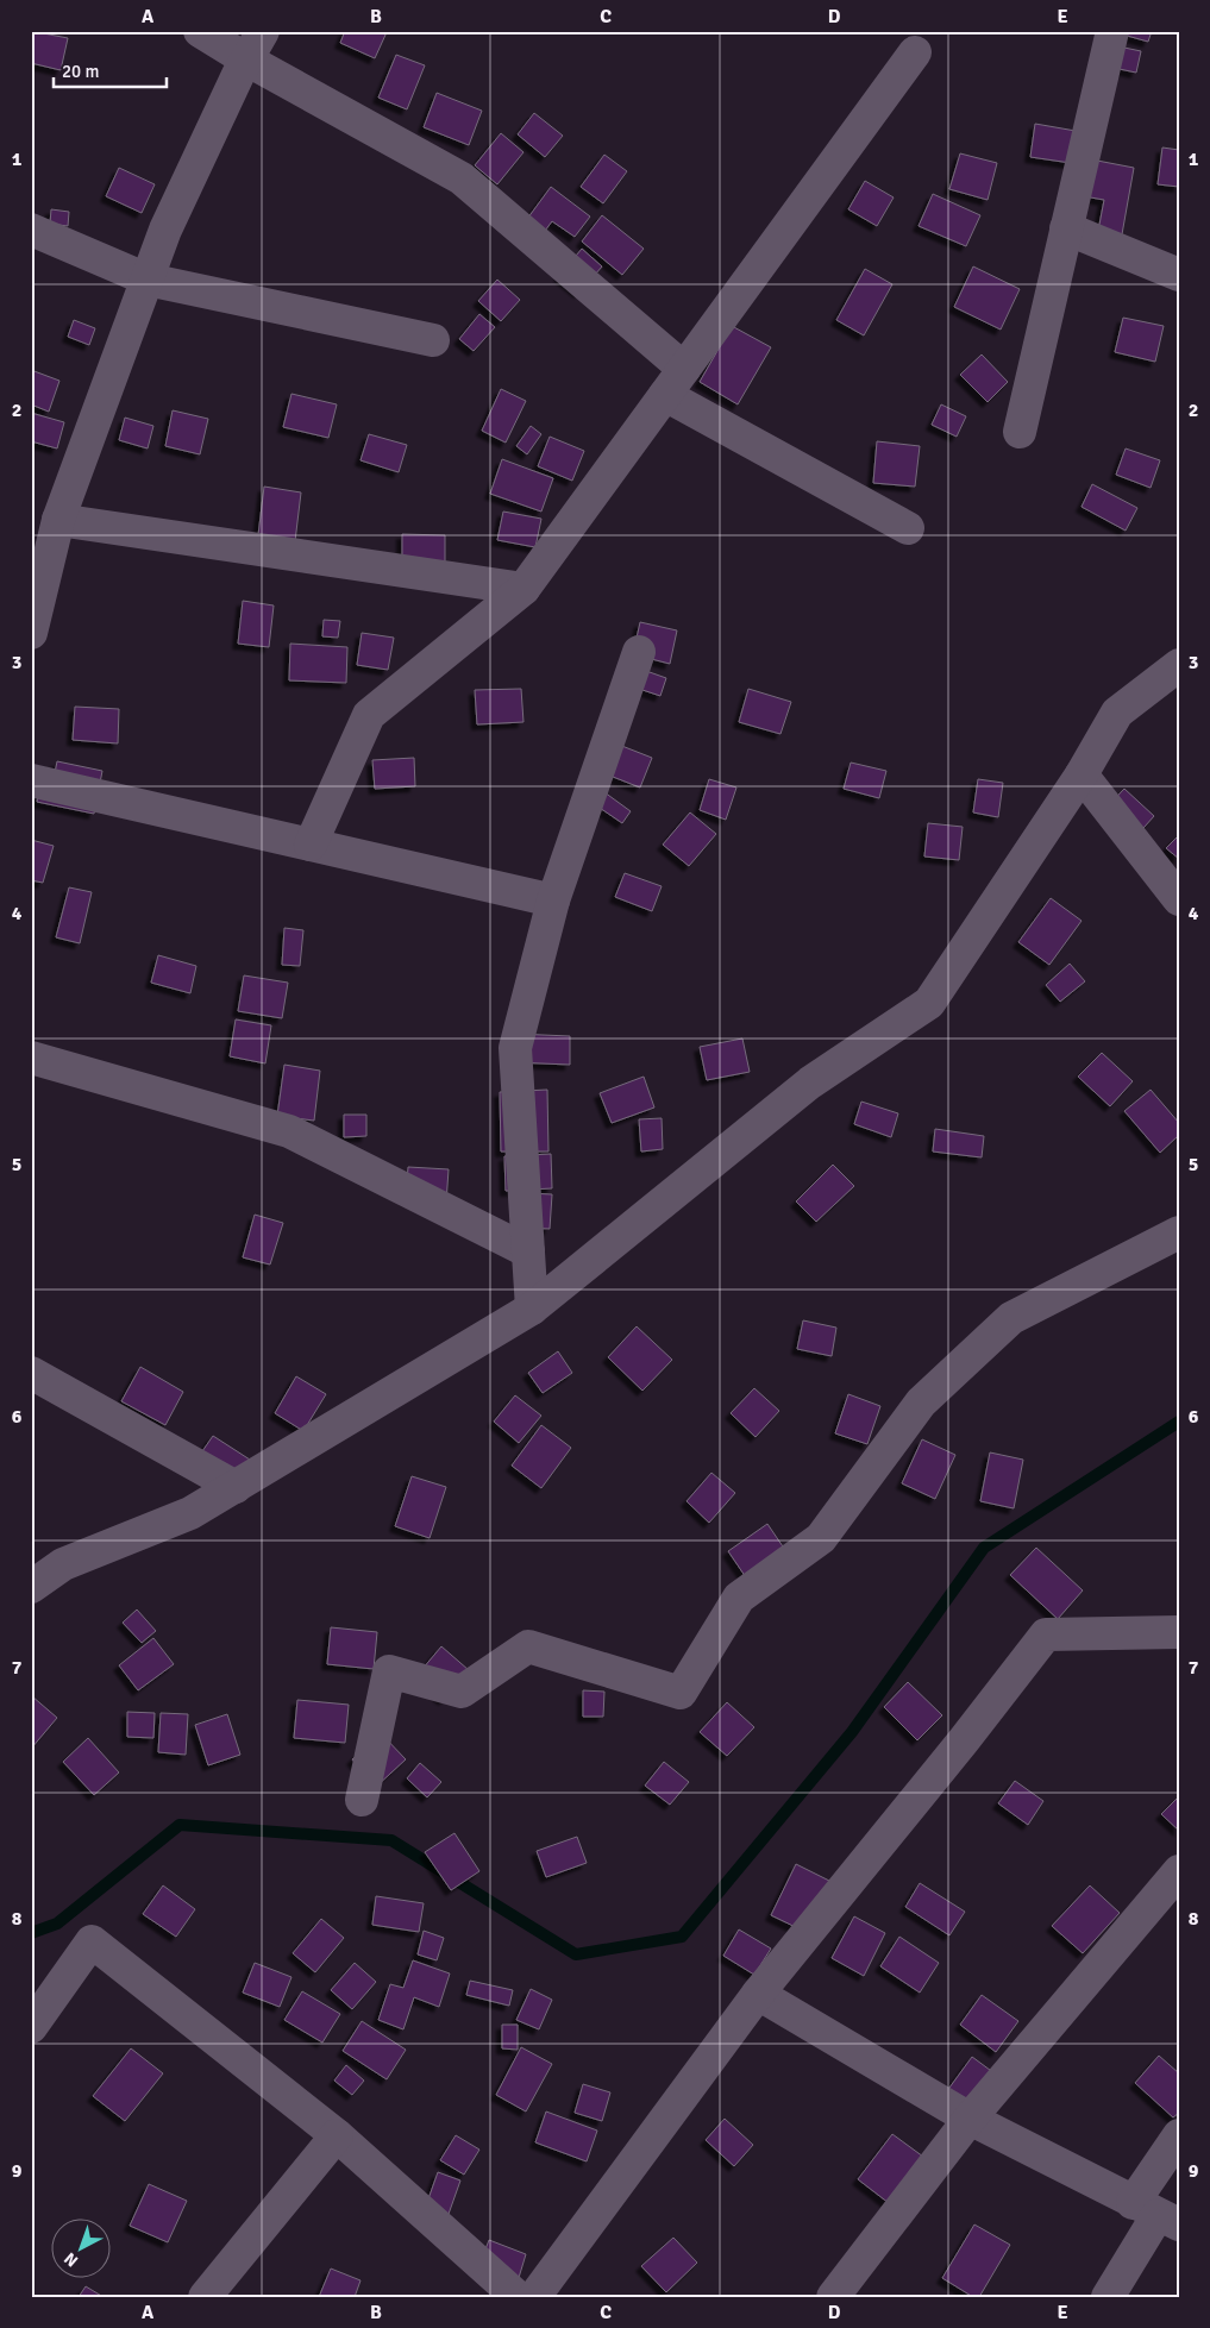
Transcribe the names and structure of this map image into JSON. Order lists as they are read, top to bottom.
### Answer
{
  "scale_bar": "20 m",
  "north": "bottom left",
  "grid": {
    "columns": [
      "A",
      "B",
      "C",
      "D",
      "E"
    ],
    "rows": [
      "1",
      "2",
      "3",
      "4",
      "5",
      "6",
      "7",
      "8",
      "9"
    ]
  }
}
